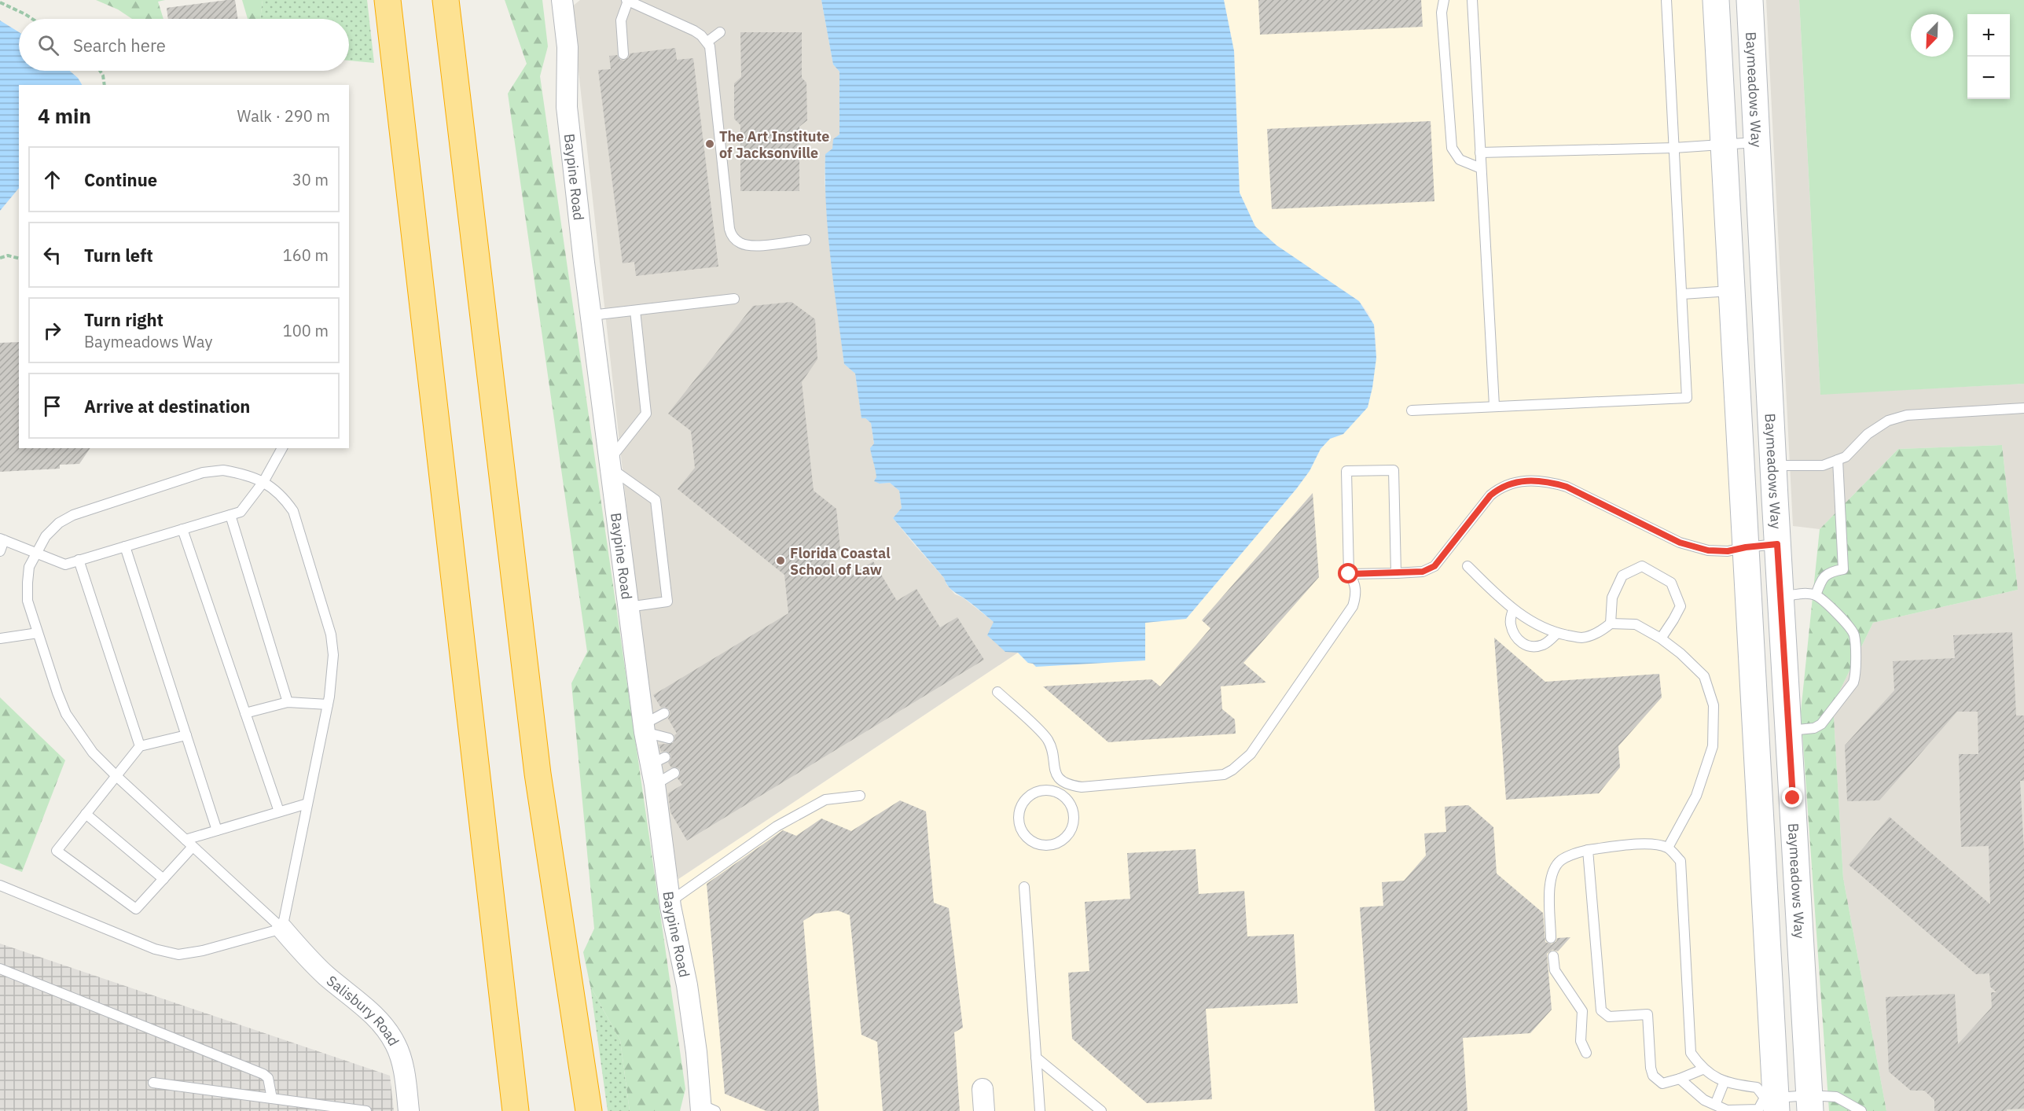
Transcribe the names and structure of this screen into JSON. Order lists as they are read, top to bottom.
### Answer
{
  "streets": {
    "street": ["Baymeadows Way", "Baypine Road", "Salisbury Road"]
  },
  "places": ["The Art Institute of Jacksonville", "Florida Coastal School of Law"],
  "north": "bottom left",
  "page": {
    "map_buttons": ["+", "−"],
    "search": "Search here",
    "heading": ["4 min", "Walk · 290 m"],
    "list": [
      ["Continue", "30 m"],
      ["Turn left", "160 m"],
      ["Turn right", "Baymeadows Way", "100 m"],
      "Arrive at destination"
    ]
  }
}
